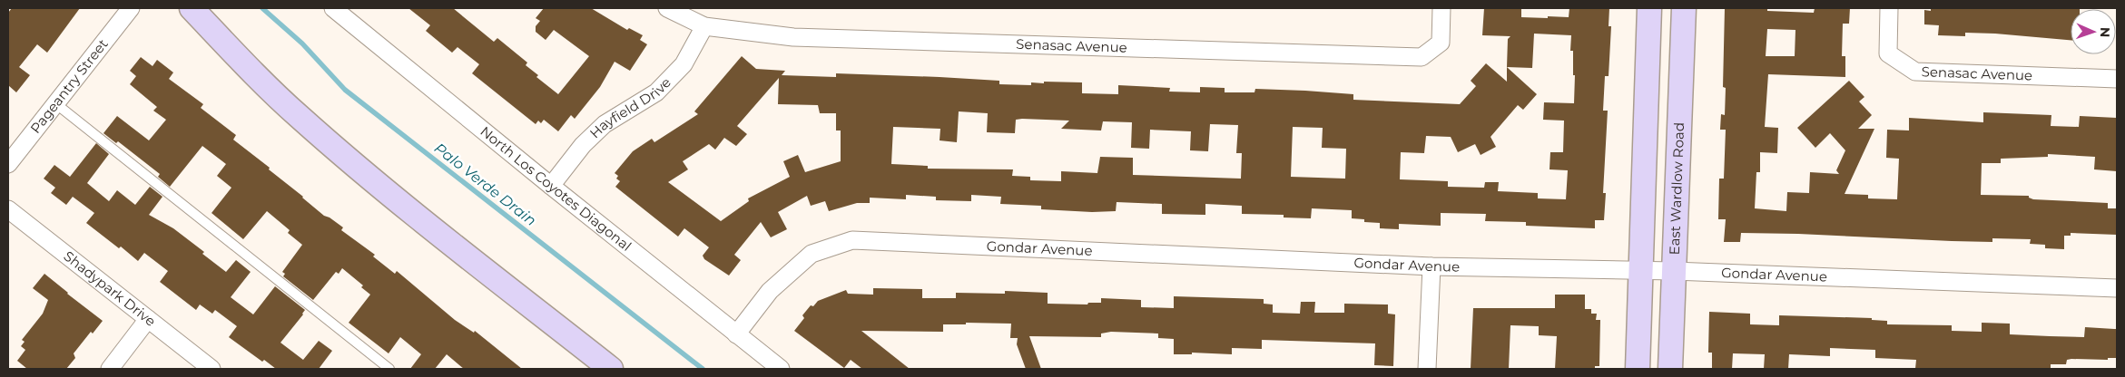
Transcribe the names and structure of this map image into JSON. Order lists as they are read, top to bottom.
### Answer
{
  "streets": {
    "main road": ["East Wardlow Road"],
    "street": [
      "Senasac Avenue",
      "Pageantry Street",
      "Hayfield Drive",
      "North Los Coyotes Diagonal",
      "Gondar Avenue",
      "Shadypark Drive"
    ]
  },
  "crossings": [
    ["Senasac Avenue", "Hayfield Drive"],
    ["Hayfield Drive", "North Los Coyotes Diagonal"],
    ["East Wardlow Road", "Gondar Avenue"],
    ["North Los Coyotes Diagonal", "Gondar Avenue"]
  ],
  "water": ["Palo Verde Drain"],
  "north": "right"
}
